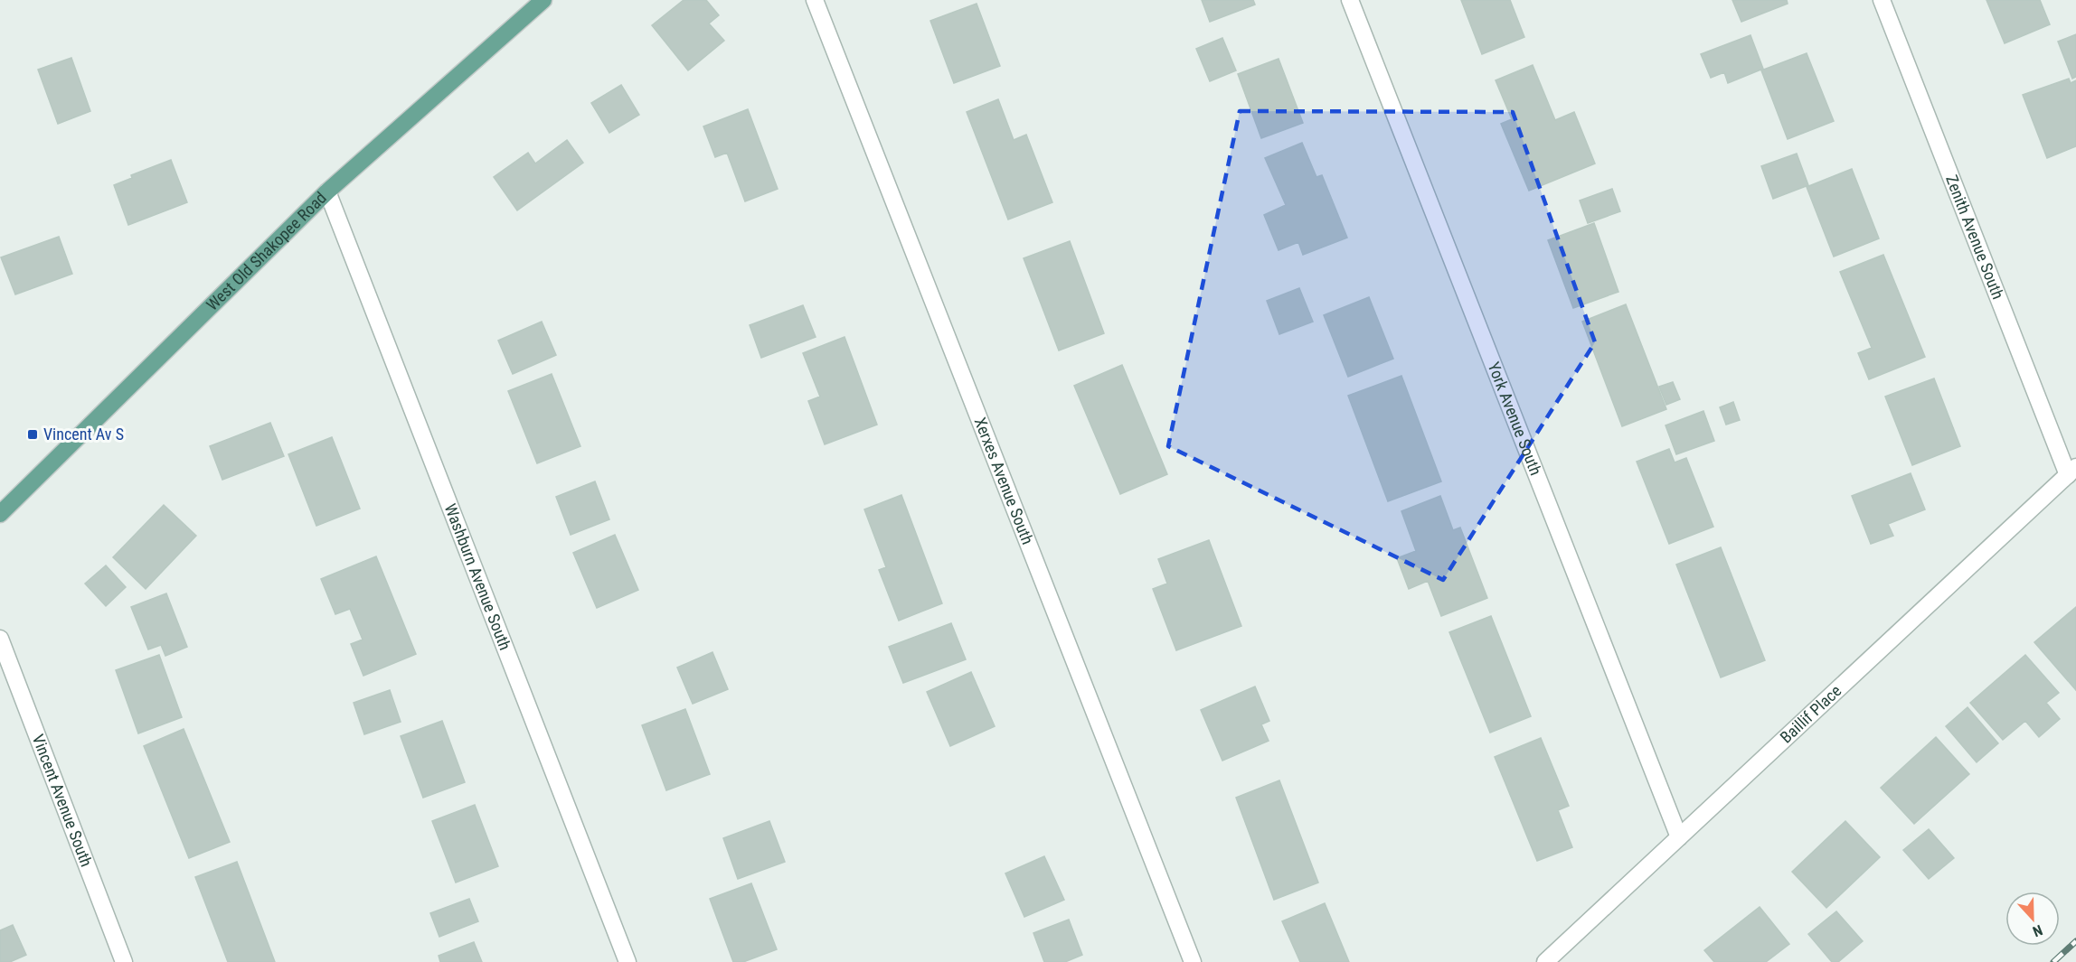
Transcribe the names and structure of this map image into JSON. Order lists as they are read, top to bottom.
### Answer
{
  "streets": {
    "main road": ["West Old Shakopee Road"],
    "street": [
      "Zenith Avenue South",
      "York Avenue South",
      "Xerxes Avenue South",
      "Washburn Avenue South",
      "Baillif Place",
      "Vincent Avenue South"
    ]
  },
  "crossings": [
    ["Zenith Avenue South", "Baillif Place"],
    ["West Old Shakopee Road", "Washburn Avenue South"],
    ["York Avenue South", "Baillif Place"]
  ],
  "places": {
    "transit": ["Vincent Av S"]
  },
  "north": "bottom"
}
